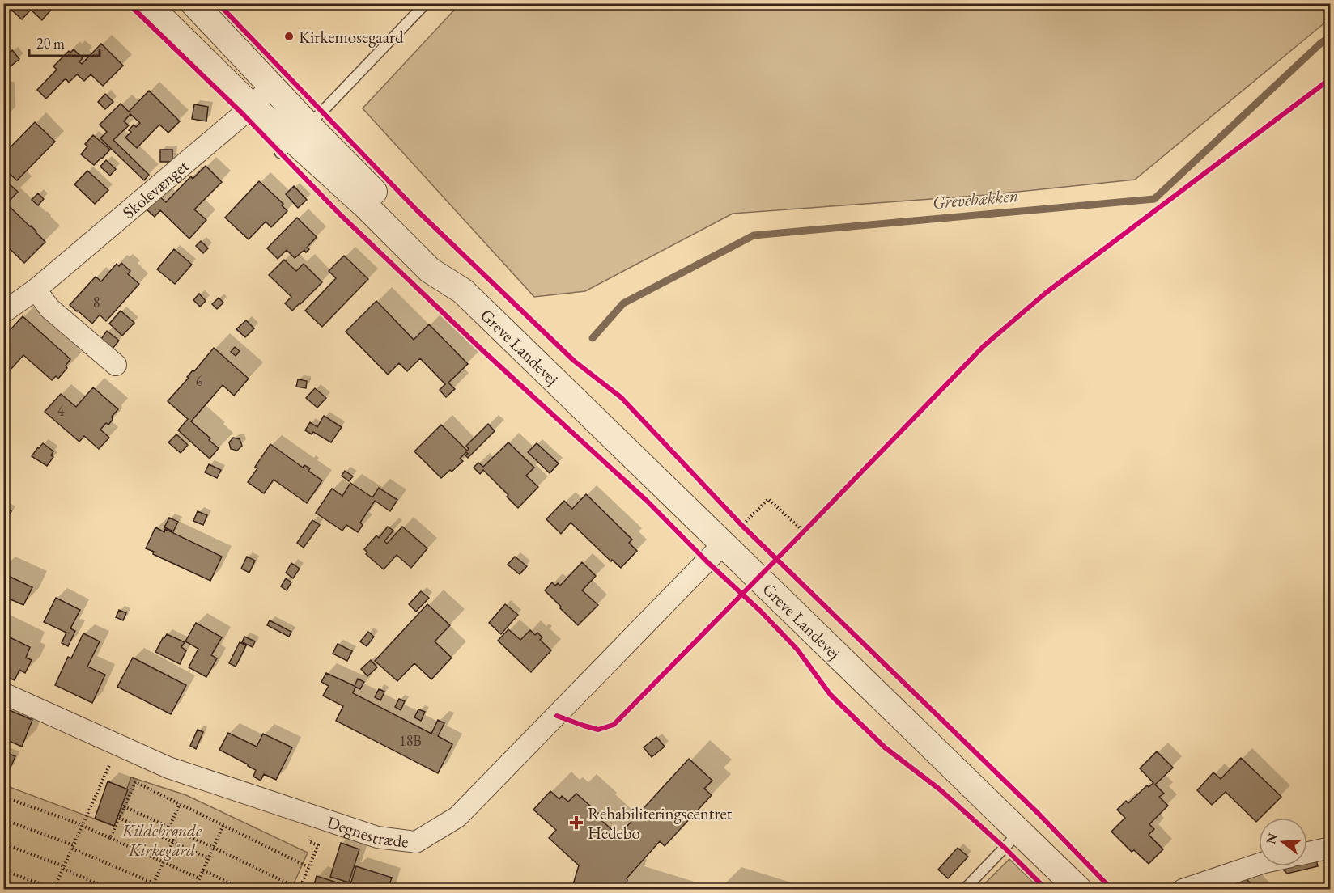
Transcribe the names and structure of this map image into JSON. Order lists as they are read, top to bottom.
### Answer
{
  "streets": {
    "street": ["Skolevænget", "Greve Landevej", "Degnestræde"]
  },
  "crossings": [
    ["Skolevænget", "Greve Landevej"],
    ["Greve Landevej", "Degnestræde"]
  ],
  "water": ["Grevebækken"],
  "parks": ["Kildebrønde Kirkegård"],
  "places": {
    "other": ["Kirkemosegaard"],
    "health": ["Rehabiliteringscentret Hedebo"]
  },
  "house_numbers": [
    "8",
    "6",
    "4",
    "18B"
  ],
  "scale_bar": "20 m",
  "north": "left"
}
